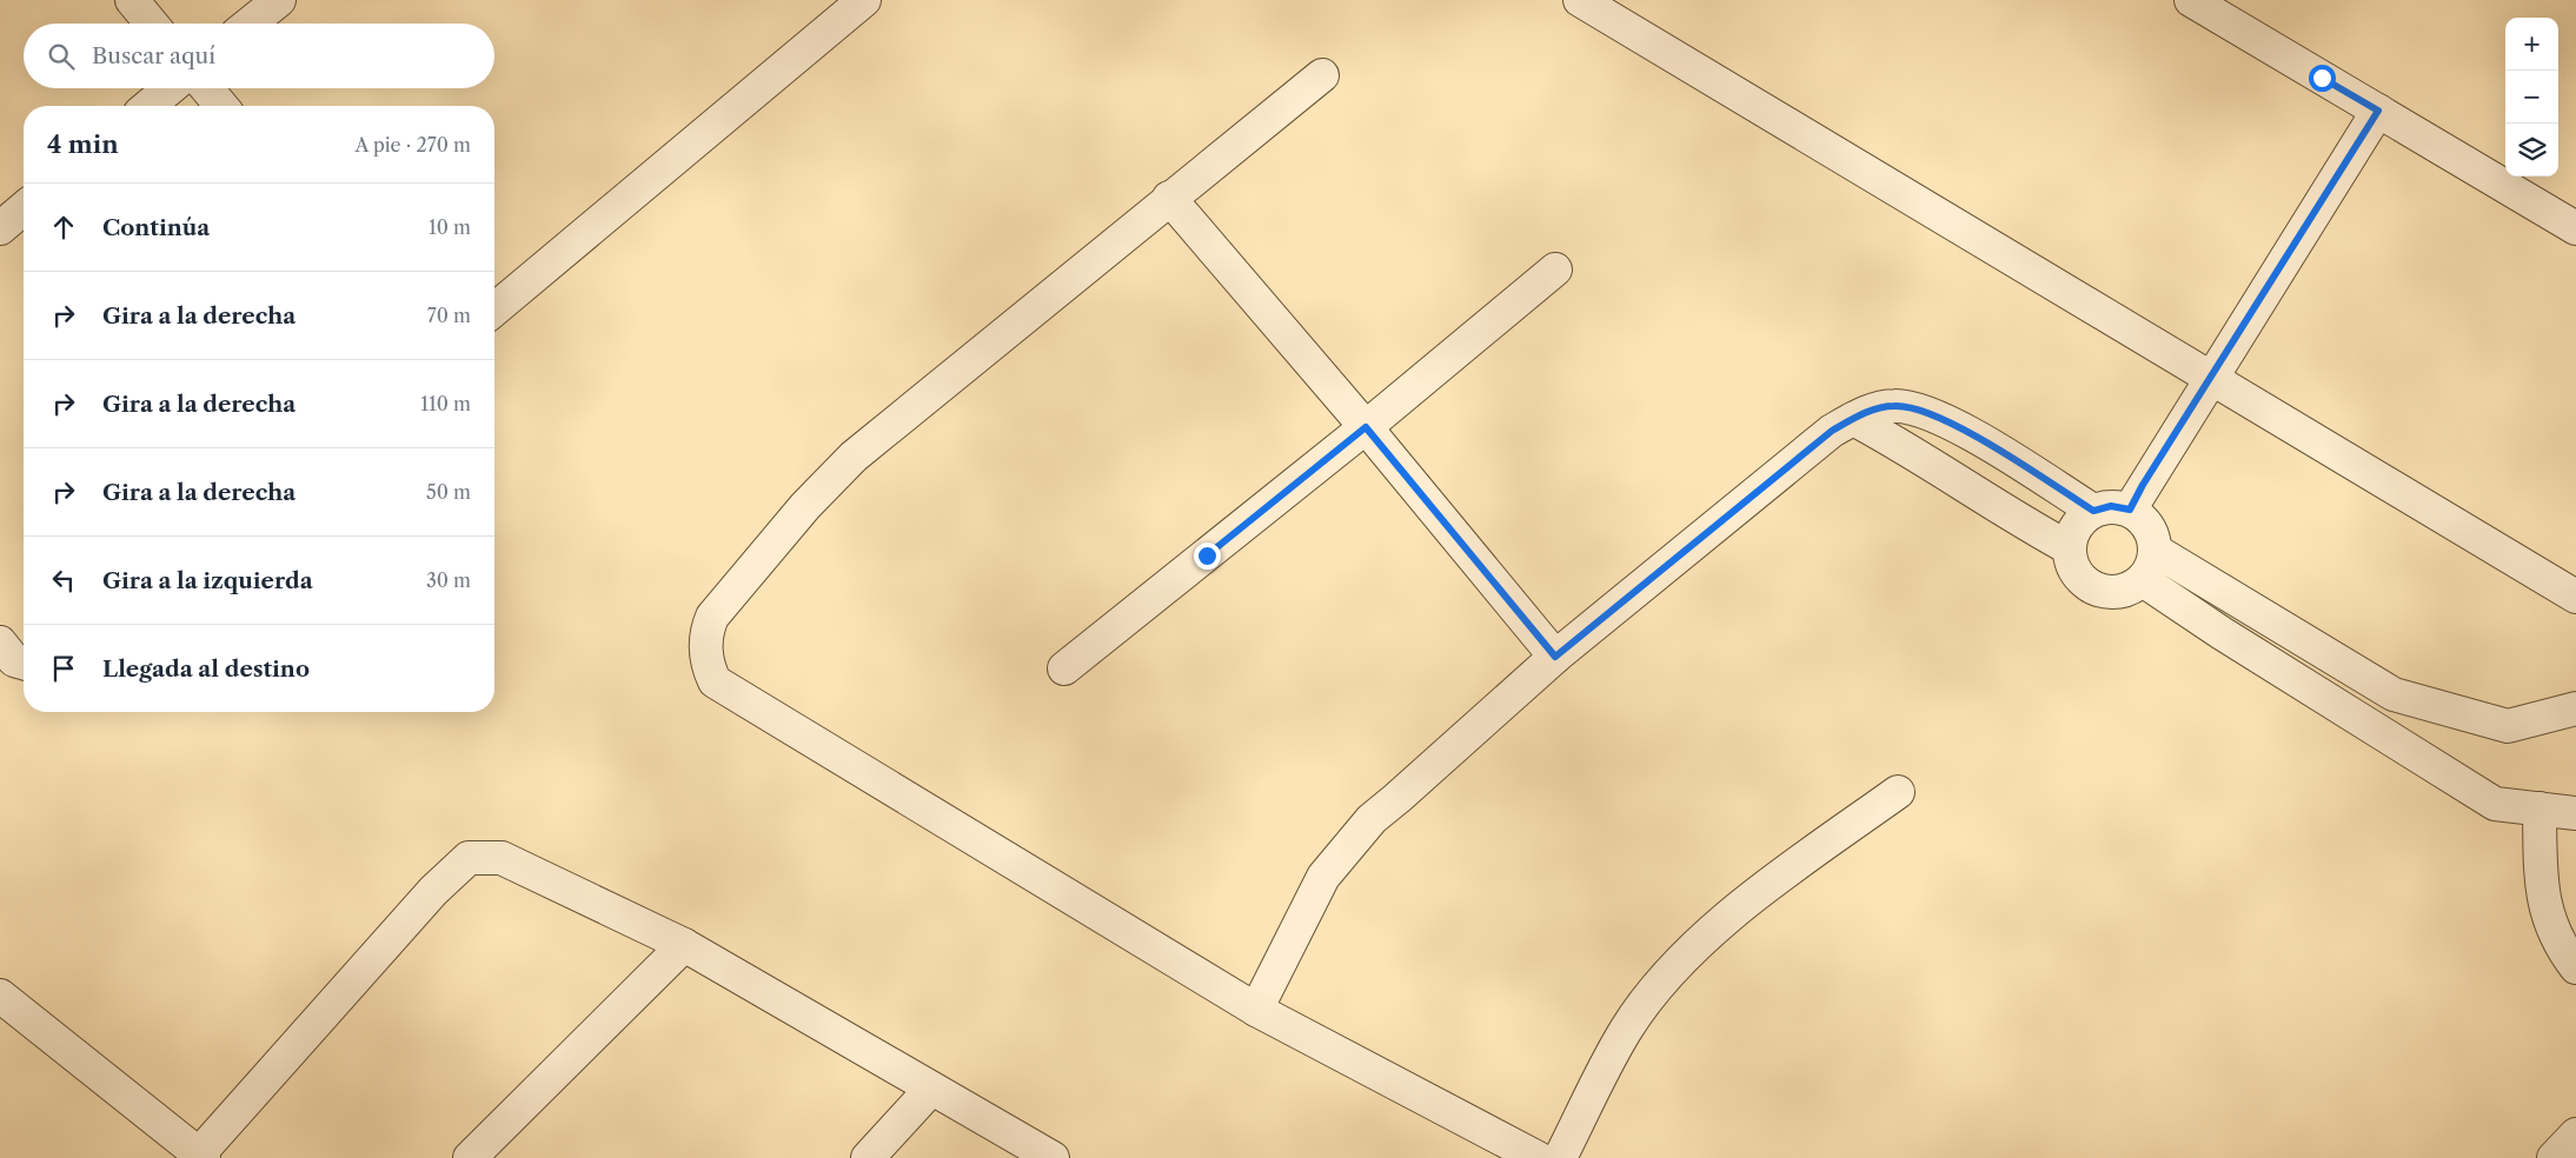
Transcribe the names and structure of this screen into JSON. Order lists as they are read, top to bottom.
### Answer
{
  "page": {
    "map_buttons": ["+", "−"],
    "search": "Buscar aquí",
    "heading": ["4 min", "A pie · 270 m"],
    "list": [
      ["Continúa", "10 m"],
      ["Gira a la derecha", "70 m"],
      ["Gira a la derecha", "110 m"],
      ["Gira a la derecha", "50 m"],
      ["Gira a la izquierda", "30 m"],
      "Llegada al destino"
    ]
  }
}
